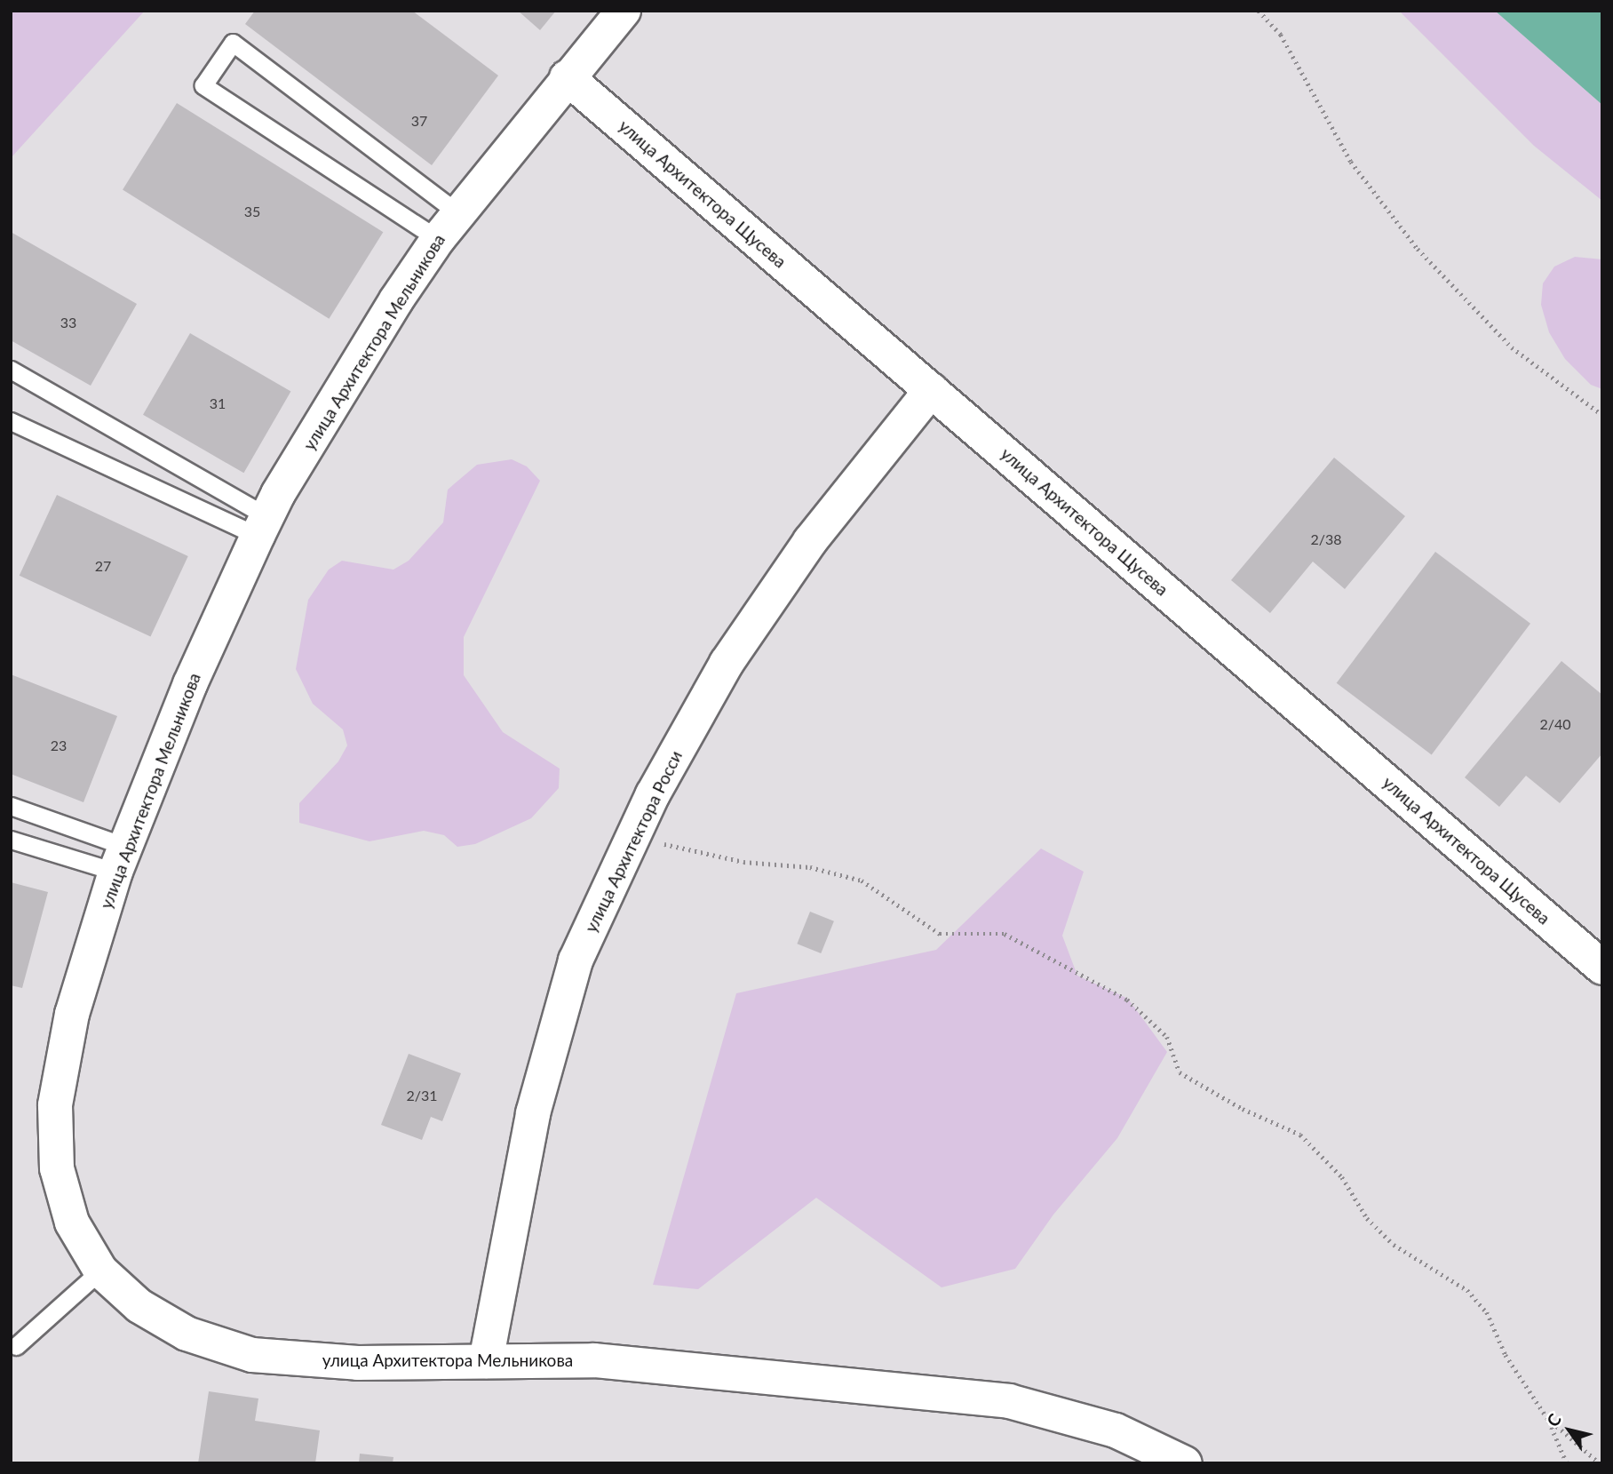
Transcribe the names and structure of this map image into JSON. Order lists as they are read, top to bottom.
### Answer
{
  "streets": {
    "street": ["улица Архитектора Щусева", "улица Архитектора Мельникова", "улица Архитектора Росси"]
  },
  "crossings": [
    ["улица Архитектора Щусева", "улица Архитектора Мельникова"],
    ["улица Архитектора Щусева", "улица Архитектора Росси"],
    ["улица Архитектора Мельникова", "улица Архитектора Росси"]
  ],
  "house_numbers": [
    "37",
    "35",
    "33",
    "31",
    "2/38",
    "27",
    "2/40",
    "23",
    "2/31"
  ],
  "north": "top left"
}
